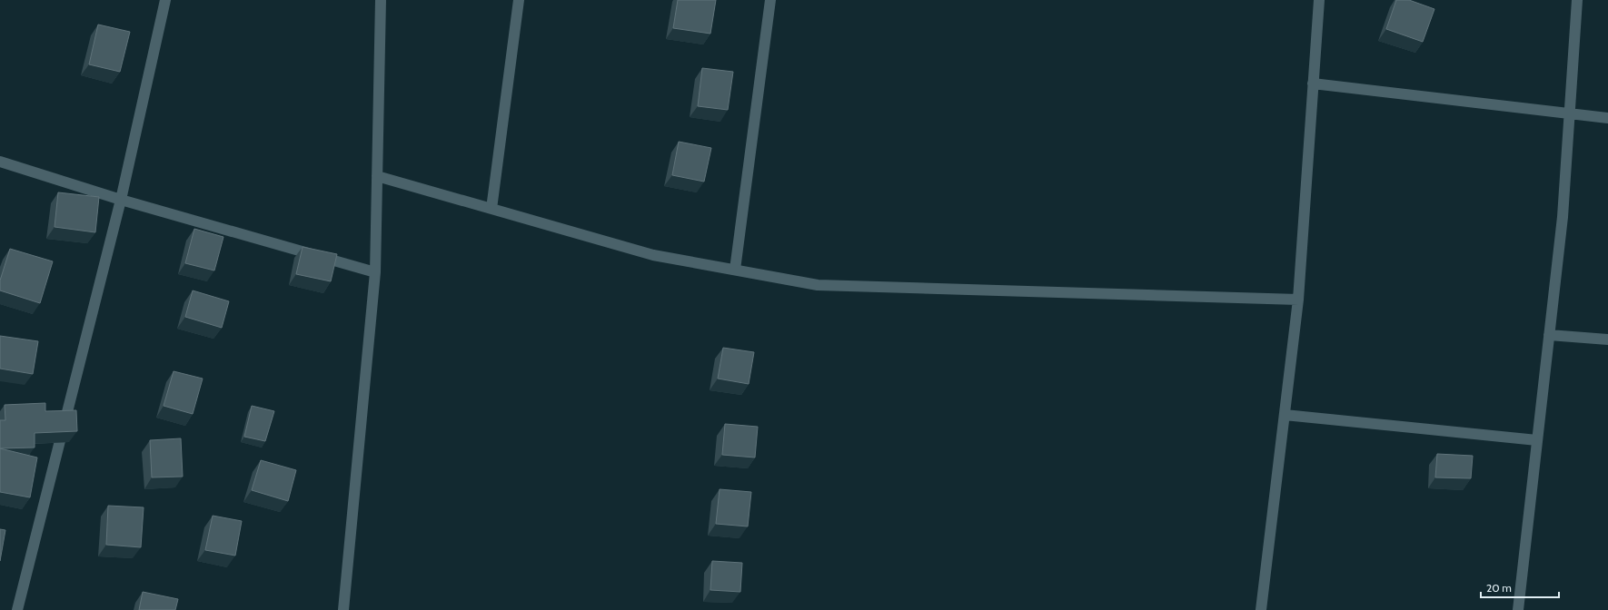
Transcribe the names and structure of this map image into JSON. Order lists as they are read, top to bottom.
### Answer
{
  "scale_bar": "20 m"
}
